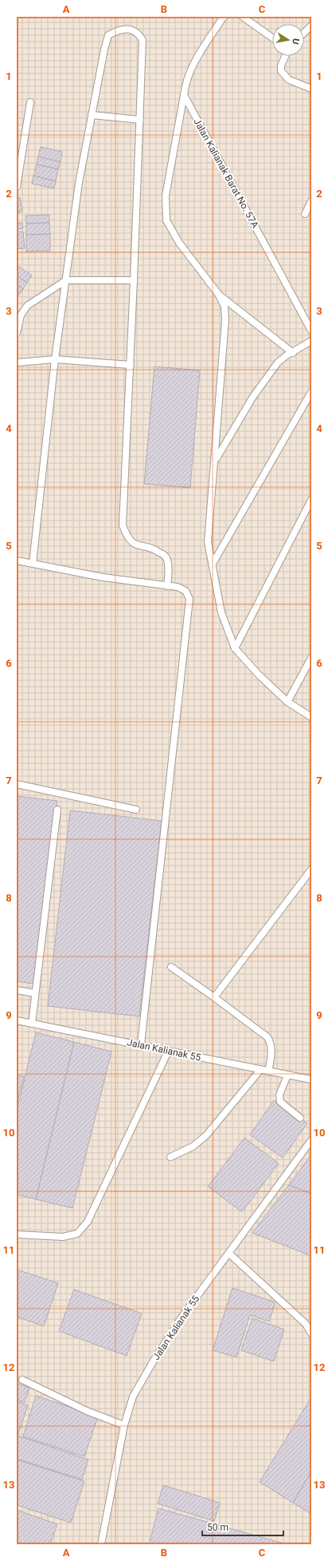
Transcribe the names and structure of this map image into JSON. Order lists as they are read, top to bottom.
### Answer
{
  "streets": {
    "lane": ["Jalan Kalianak Barat No. 57A", "Jalan Kalianak 55"]
  },
  "scale_bar": "50 m",
  "north": "right",
  "grid": {
    "columns": ["A", "B", "C"],
    "rows": [
      "1",
      "2",
      "3",
      "4",
      "5",
      "6",
      "7",
      "8",
      "9",
      "10",
      "11",
      "12",
      "13"
    ]
  }
}
